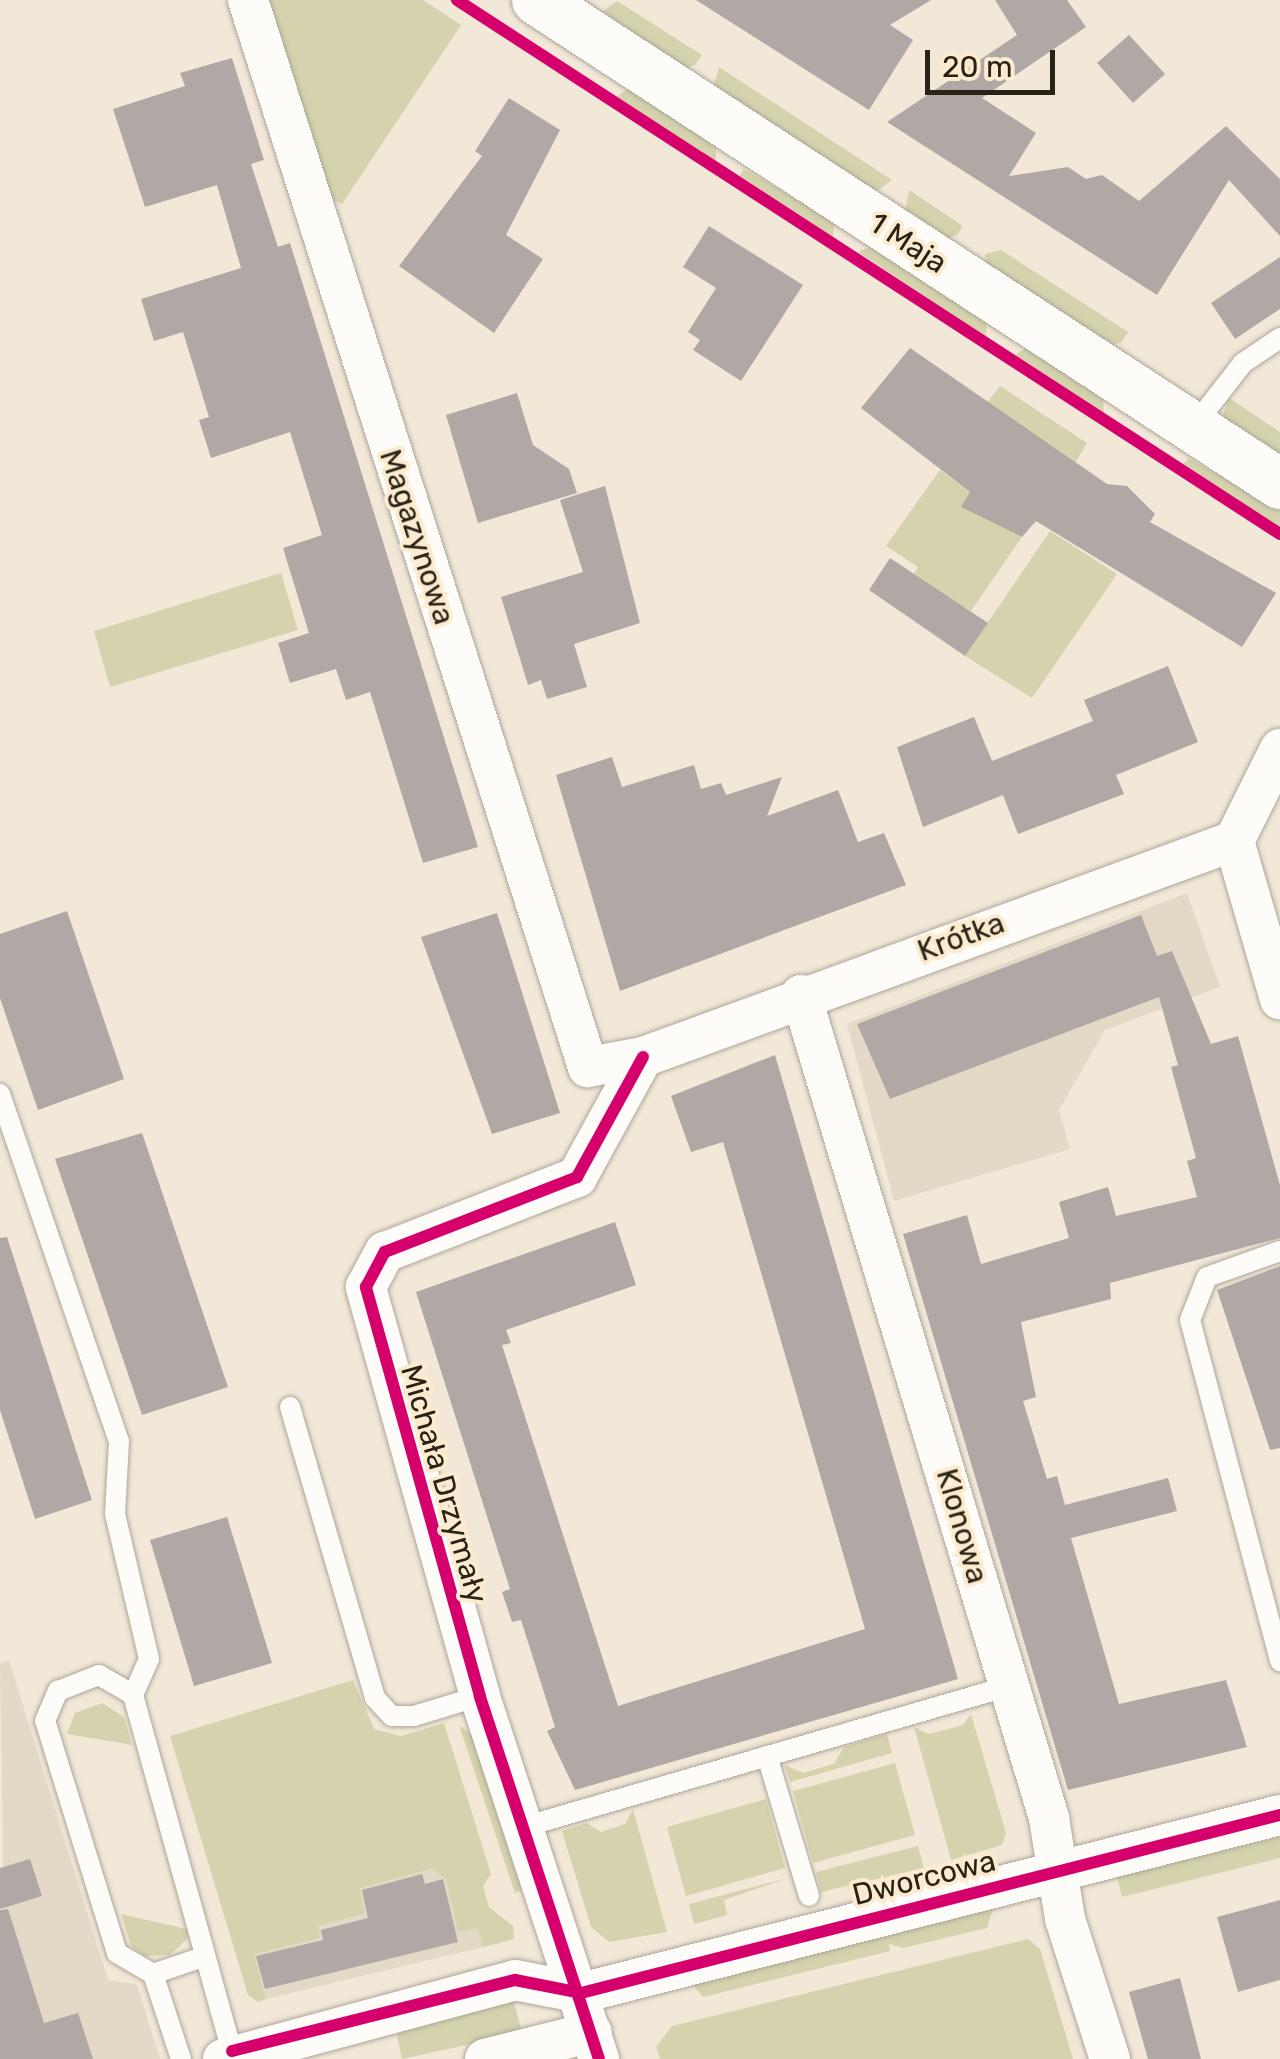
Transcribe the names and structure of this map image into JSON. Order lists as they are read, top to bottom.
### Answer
{
  "streets": {
    "street": [
      "1 Maja",
      "Magazynowa",
      "Krótka",
      "Michała Drzymały",
      "Klonowa",
      "Dworcowa"
    ]
  },
  "crossings": [
    ["Magazynowa", "Krótka"],
    ["Krótka", "Michała Drzymały"],
    ["Krótka", "Klonowa"],
    ["Michała Drzymały", "Dworcowa"],
    ["Klonowa", "Dworcowa"]
  ],
  "scale_bar": "20 m"
}
